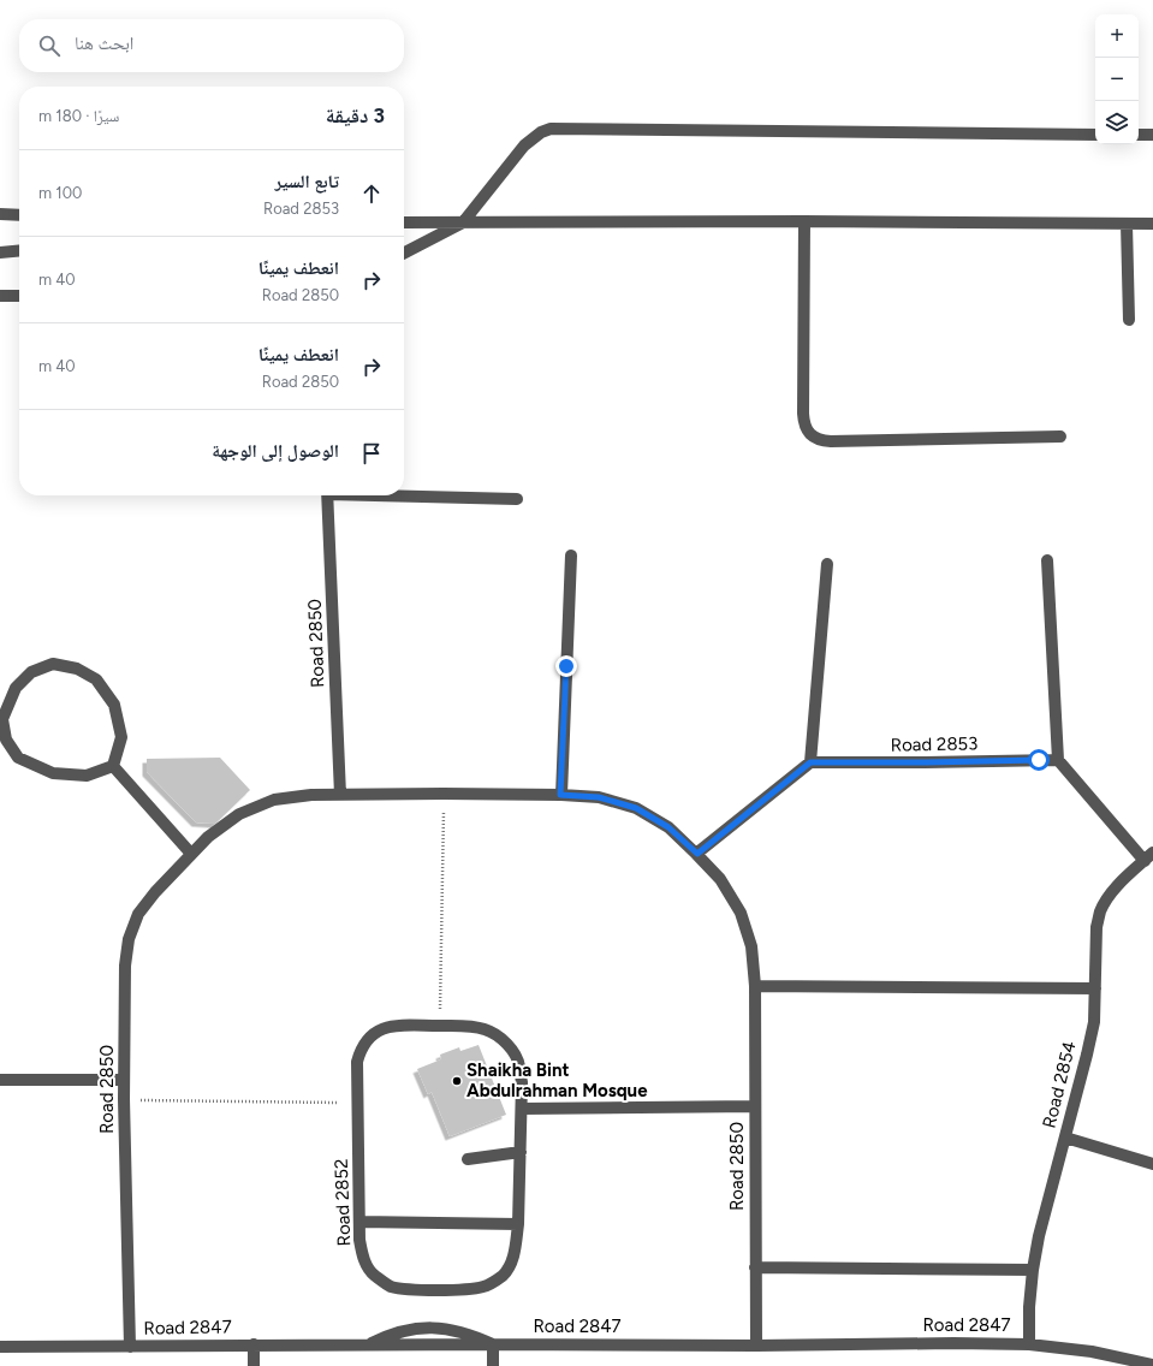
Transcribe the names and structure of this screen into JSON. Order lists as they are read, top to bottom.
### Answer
{
  "streets": {
    "street": [
      "Road 2850",
      "Road 2853",
      "Road 2854",
      "Road 2852",
      "Road 2847"
    ]
  },
  "crossings": [
    ["Road 2850", "Road 2847"],
    ["Road 2854", "Road 2847"]
  ],
  "places": ["Shaikha Bint Abdulrahman Mosque"],
  "page": {
    "map_buttons": ["+", "−"],
    "search": "ابحث هنا",
    "heading": ["3 دقيقة", "سيرًا · 180 m"],
    "list": [
      ["تابع السير", "Road 2853", "100 m"],
      ["انعطف يمينًا", "Road 2850", "40 m"],
      ["انعطف يمينًا", "Road 2850", "40 m"],
      "الوصول إلى الوجهة"
    ]
  }
}
